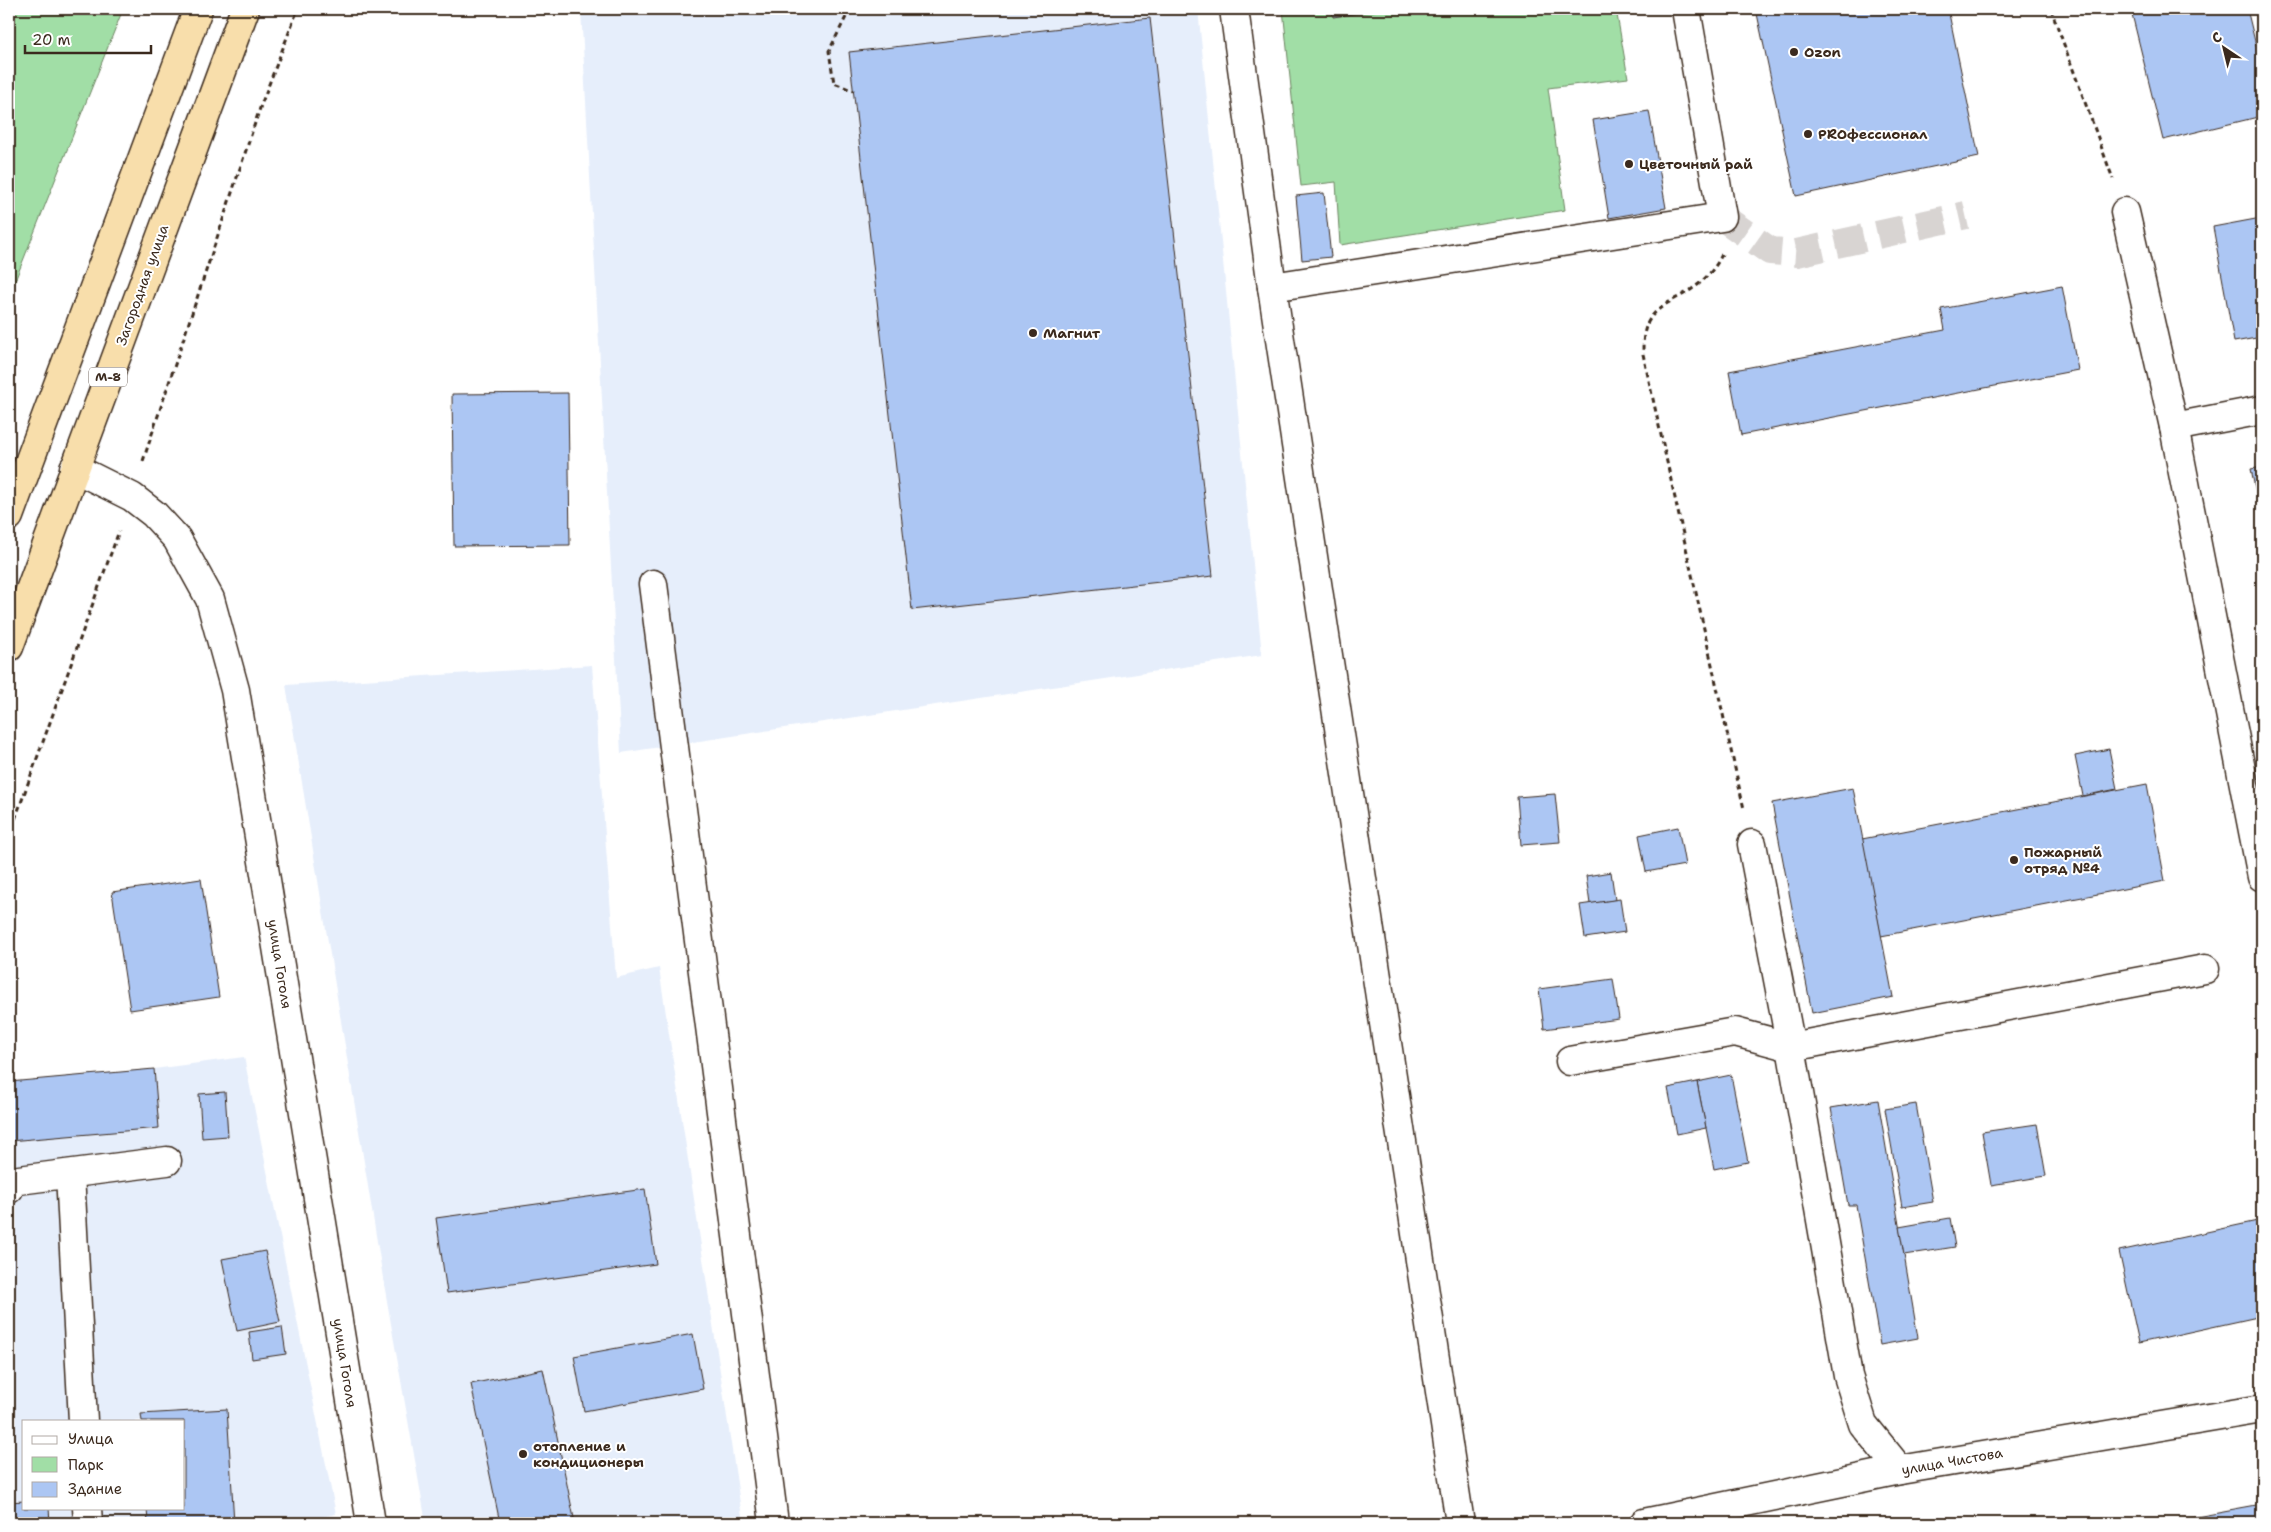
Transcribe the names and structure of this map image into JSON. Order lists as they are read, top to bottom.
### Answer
{
  "streets": {
    "highway": ["Загородная улица", "М-8"],
    "street": ["улица Гоголя", "улица Чистова"]
  },
  "crossings": [
    ["Загородная улица", "улица Гоголя"]
  ],
  "places": [
    "Ozon",
    "PROфессионал",
    "Цветочный рай",
    "Магнит",
    "Пожарный отряд №4",
    "отопление и кондиционеры"
  ],
  "legend": ["Улица", "Парк", "Здание"],
  "scale_bar": "20 m",
  "north": "top left"
}
